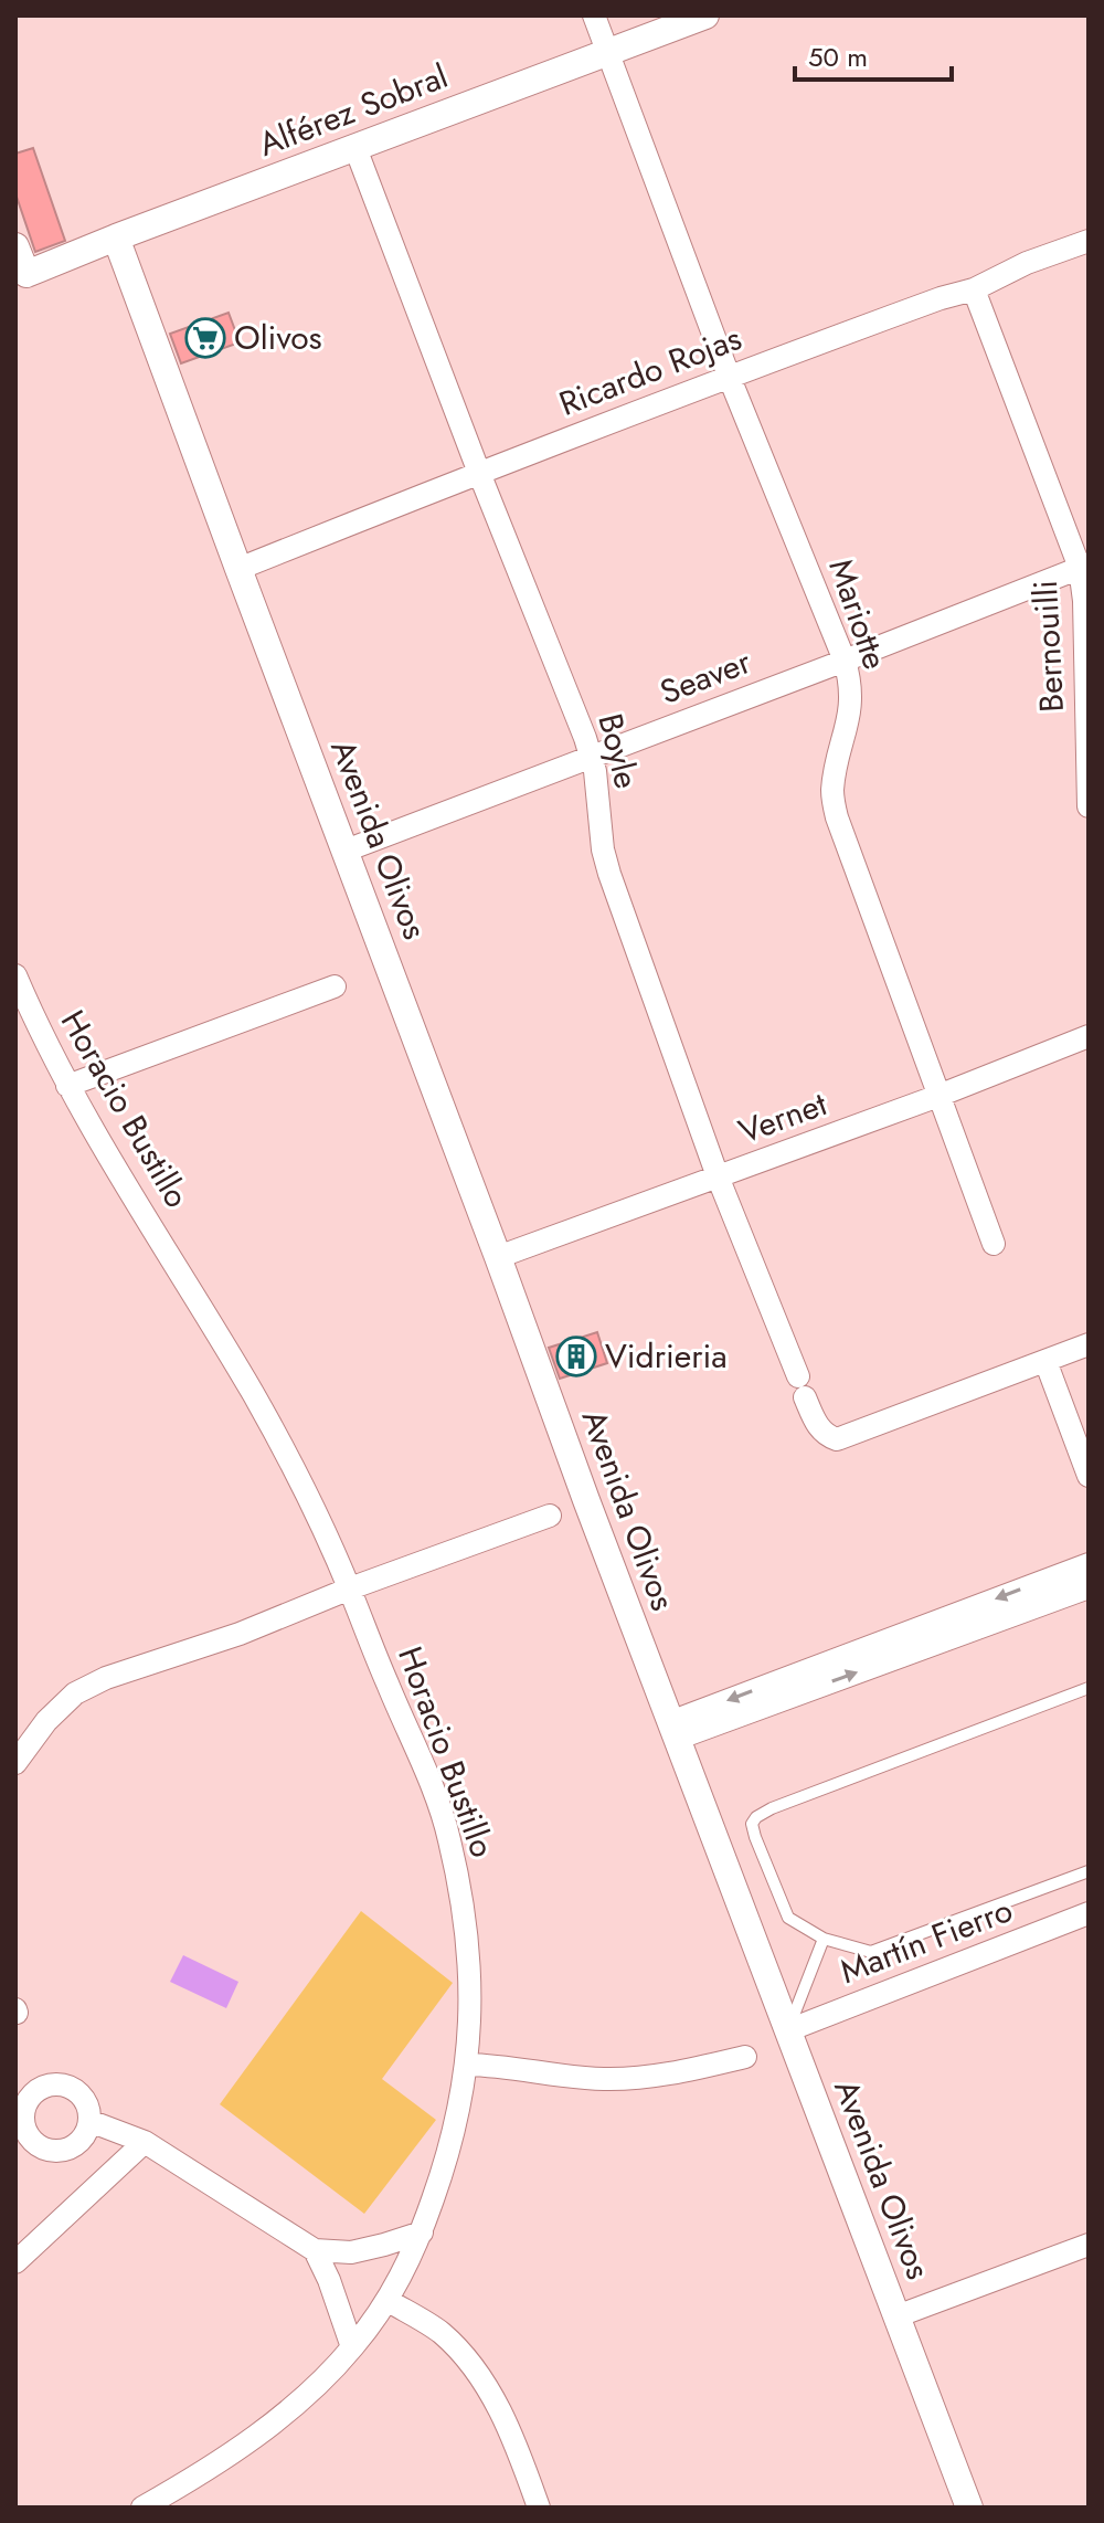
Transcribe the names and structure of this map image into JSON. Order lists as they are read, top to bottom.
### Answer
{
  "streets": {
    "street": [
      "Alférez Sobral",
      "Ricardo Rojas",
      "Mariotte",
      "Bernouilli",
      "Seaver",
      "Boyle",
      "Avenida Olivos",
      "Horacio Bustillo",
      "Vernet",
      "Martín Fierro"
    ]
  },
  "crossings": [
    ["Alférez Sobral", "Mariotte"],
    ["Alférez Sobral", "Boyle"],
    ["Alférez Sobral", "Avenida Olivos"],
    ["Ricardo Rojas", "Mariotte"],
    ["Ricardo Rojas", "Bernouilli"],
    ["Ricardo Rojas", "Boyle"],
    ["Ricardo Rojas", "Avenida Olivos"],
    ["Mariotte", "Seaver"],
    ["Mariotte", "Vernet"],
    ["Bernouilli", "Seaver"],
    ["Seaver", "Boyle"],
    ["Seaver", "Avenida Olivos"],
    ["Boyle", "Vernet"],
    ["Avenida Olivos", "Vernet"],
    ["Avenida Olivos", "Martín Fierro"]
  ],
  "places": {
    "supermarket": ["Olivos"],
    "building": ["Vidrieria"]
  },
  "scale_bar": "50 m"
}
